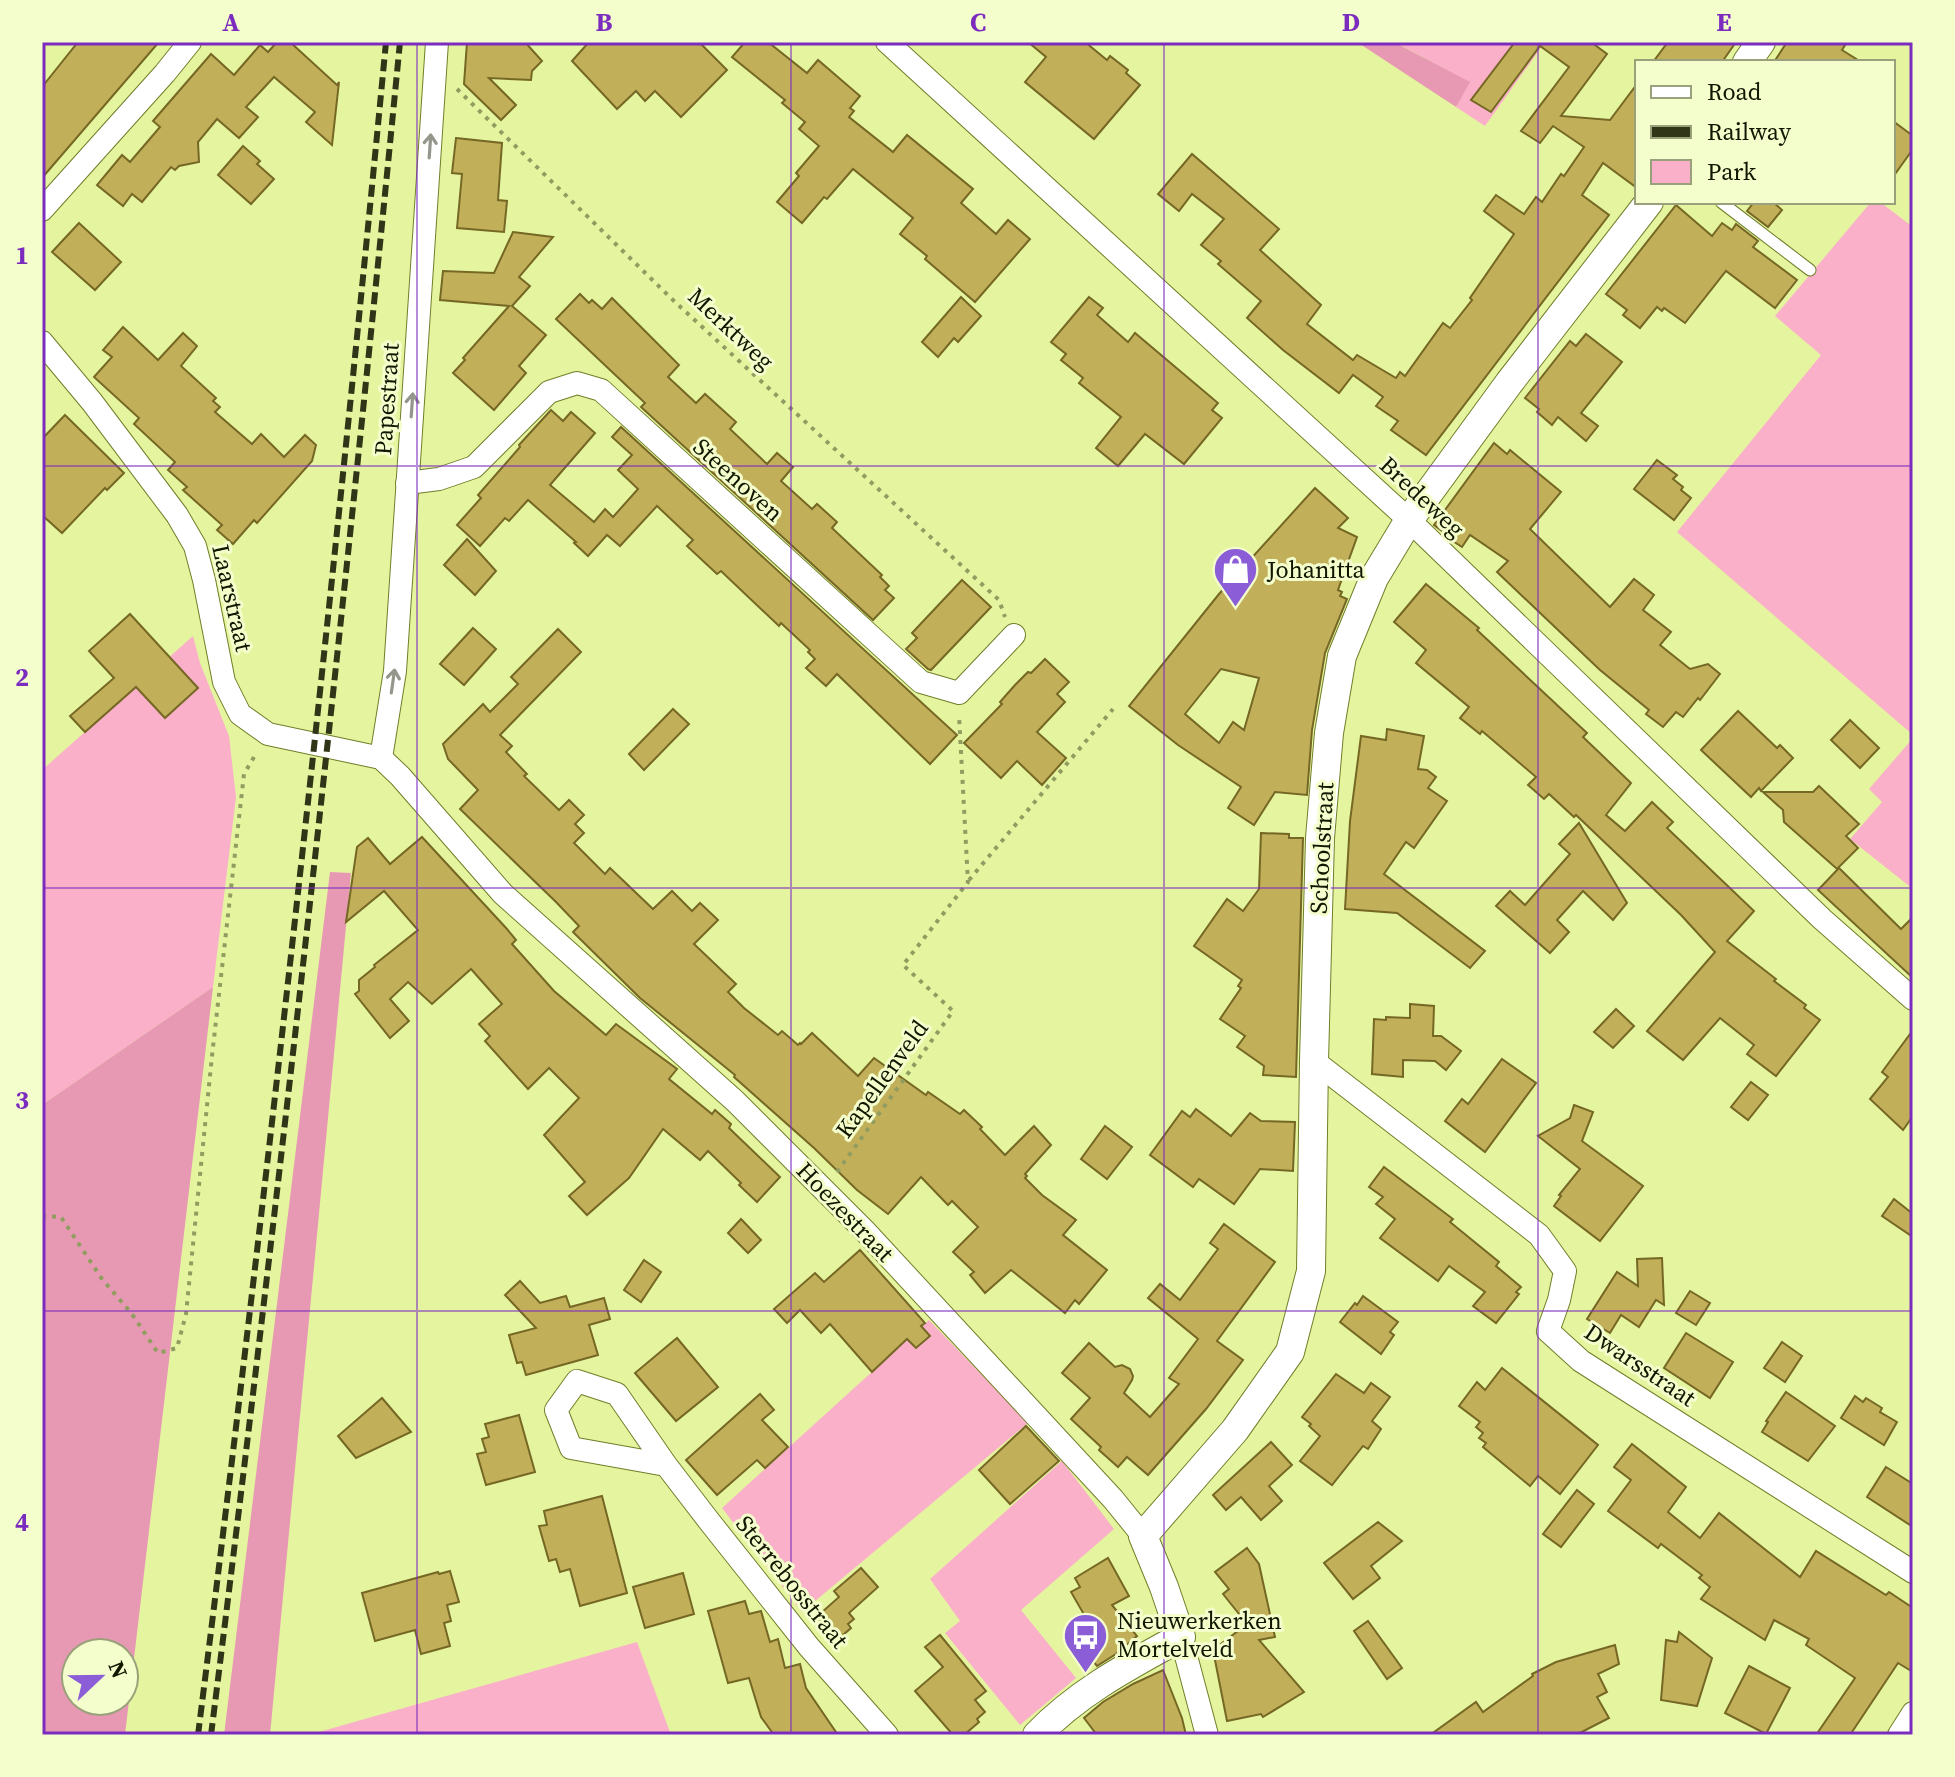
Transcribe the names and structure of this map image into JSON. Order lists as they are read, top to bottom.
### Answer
{
  "streets": {
    "street": [
      "Papestraat",
      "Steenoven",
      "Bredeweg",
      "Laarstraat",
      "Schoolstraat",
      "Hoezestraat",
      "Dwarsstraat",
      "Sterrebosstraat"
    ],
    "path": ["Merktweg", "Kapellenveld"]
  },
  "crossings": [
    ["Merktweg", "Papestraat"],
    ["Papestraat", "Steenoven"],
    ["Papestraat", "Laarstraat"],
    ["Papestraat", "Hoezestraat"],
    ["Bredeweg", "Schoolstraat"],
    ["Laarstraat", "Hoezestraat"],
    ["Schoolstraat", "Hoezestraat"],
    ["Schoolstraat", "Dwarsstraat"],
    ["Kapellenveld", "Hoezestraat"]
  ],
  "one_way": ["Papestraat"],
  "places": {
    "shop": ["Johanitta"],
    "bus stop": ["Nieuwerkerken Mortelveld"]
  },
  "legend": ["Road", "Railway", "Park"],
  "north": "right",
  "grid": {
    "columns": [
      "A",
      "B",
      "C",
      "D",
      "E"
    ],
    "rows": [
      "1",
      "2",
      "3",
      "4"
    ]
  }
}
